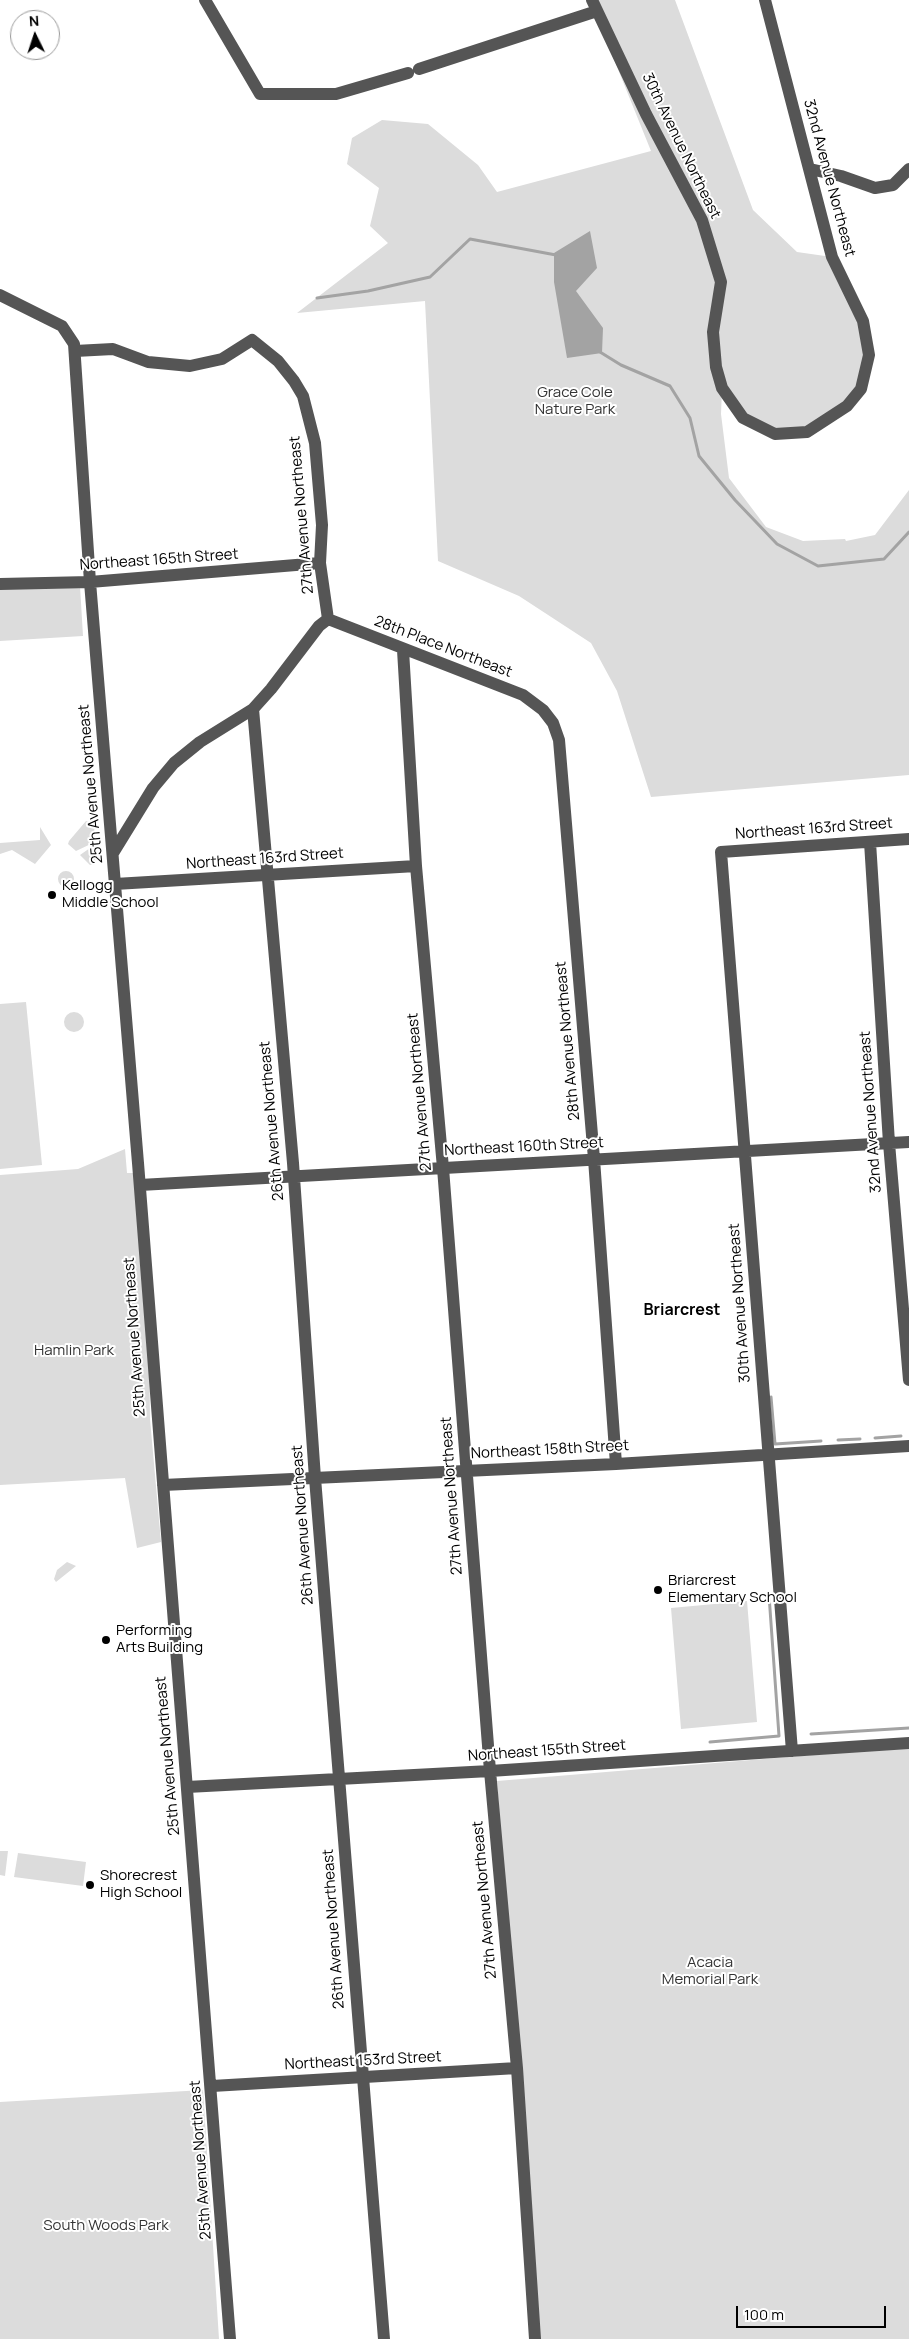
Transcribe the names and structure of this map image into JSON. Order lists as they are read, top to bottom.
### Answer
{
  "streets": {
    "street": [
      "30th Avenue Northeast",
      "32nd Avenue Northeast",
      "27th Avenue Northeast",
      "Northeast 165th Street",
      "28th Place Northeast",
      "25th Avenue Northeast",
      "Northeast 163rd Street",
      "28th Avenue Northeast",
      "26th Avenue Northeast",
      "Northeast 160th Street",
      "Northeast 158th Street",
      "Northeast 155th Street",
      "Northeast 153rd Street"
    ]
  },
  "crossings": [
    ["30th Avenue Northeast", "32nd Avenue Northeast"],
    ["30th Avenue Northeast", "Northeast 163rd Street"],
    ["30th Avenue Northeast", "Northeast 160th Street"],
    ["30th Avenue Northeast", "Northeast 158th Street"],
    ["30th Avenue Northeast", "Northeast 155th Street"],
    ["32nd Avenue Northeast", "Northeast 163rd Street"],
    ["32nd Avenue Northeast", "Northeast 160th Street"],
    ["27th Avenue Northeast", "Northeast 165th Street"],
    ["27th Avenue Northeast", "28th Place Northeast"],
    ["27th Avenue Northeast", "25th Avenue Northeast"],
    ["27th Avenue Northeast", "Northeast 163rd Street"],
    ["27th Avenue Northeast", "Northeast 160th Street"],
    ["27th Avenue Northeast", "Northeast 158th Street"],
    ["27th Avenue Northeast", "Northeast 155th Street"],
    ["27th Avenue Northeast", "Northeast 153rd Street"],
    ["Northeast 165th Street", "25th Avenue Northeast"],
    ["28th Place Northeast", "28th Avenue Northeast"],
    ["25th Avenue Northeast", "Northeast 163rd Street"],
    ["25th Avenue Northeast", "Northeast 160th Street"],
    ["25th Avenue Northeast", "Northeast 158th Street"],
    ["25th Avenue Northeast", "Northeast 155th Street"],
    ["25th Avenue Northeast", "Northeast 153rd Street"],
    ["Northeast 163rd Street", "26th Avenue Northeast"],
    ["28th Avenue Northeast", "Northeast 160th Street"],
    ["28th Avenue Northeast", "Northeast 158th Street"],
    ["26th Avenue Northeast", "Northeast 160th Street"],
    ["26th Avenue Northeast", "Northeast 158th Street"],
    ["26th Avenue Northeast", "Northeast 155th Street"],
    ["26th Avenue Northeast", "Northeast 153rd Street"]
  ],
  "districts": ["Briarcrest"],
  "parks": [
    "Grace Cole Nature Park",
    "Hamlin Park",
    "Acacia Memorial Park",
    "South Woods Park"
  ],
  "places": [
    "Kellogg Middle School",
    "Briarcrest Elementary School",
    "Performing Arts Building",
    "Shorecrest High School"
  ],
  "scale_bar": "100 m",
  "north": "top"
}
